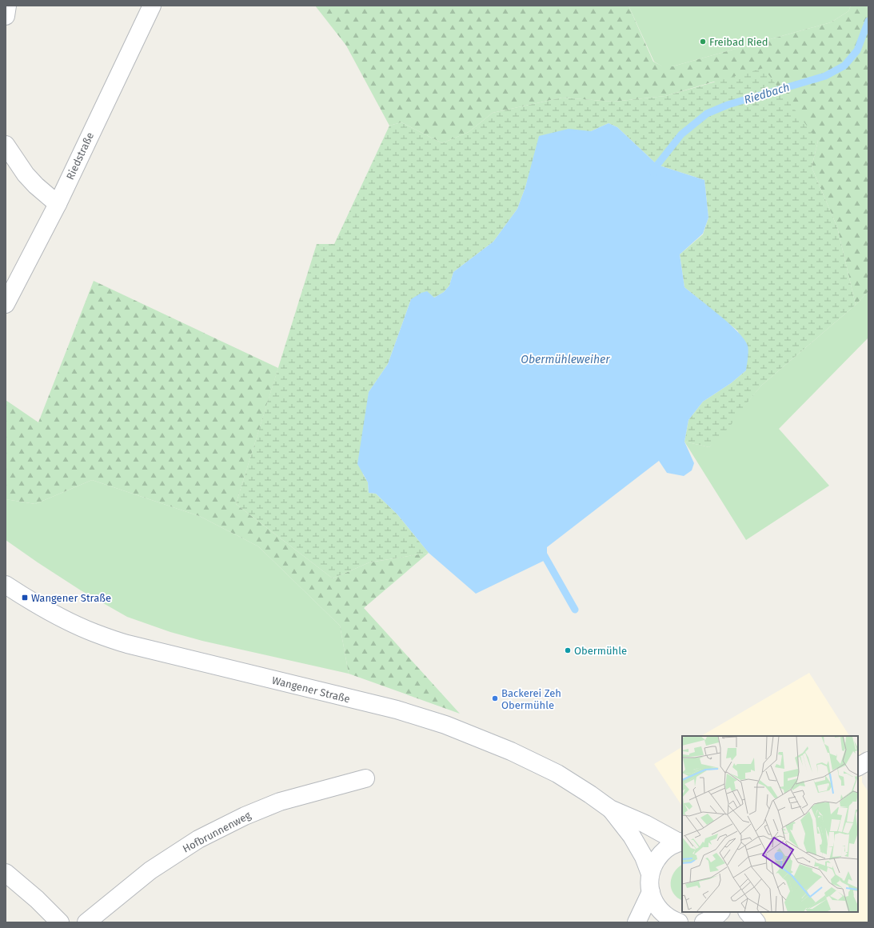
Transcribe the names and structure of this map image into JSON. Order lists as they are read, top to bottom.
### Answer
{
  "streets": {
    "main road": ["Riedstraße", "Wangener Straße", "Hofbrunnenweg"]
  },
  "water": ["Riedbach", "Obermühleweiher"],
  "places": {
    "other": ["Freibad Ried", "Obermühle", "Backerei Zeh Obermühle"],
    "transit": ["Wangener Straße"]
  }
}
